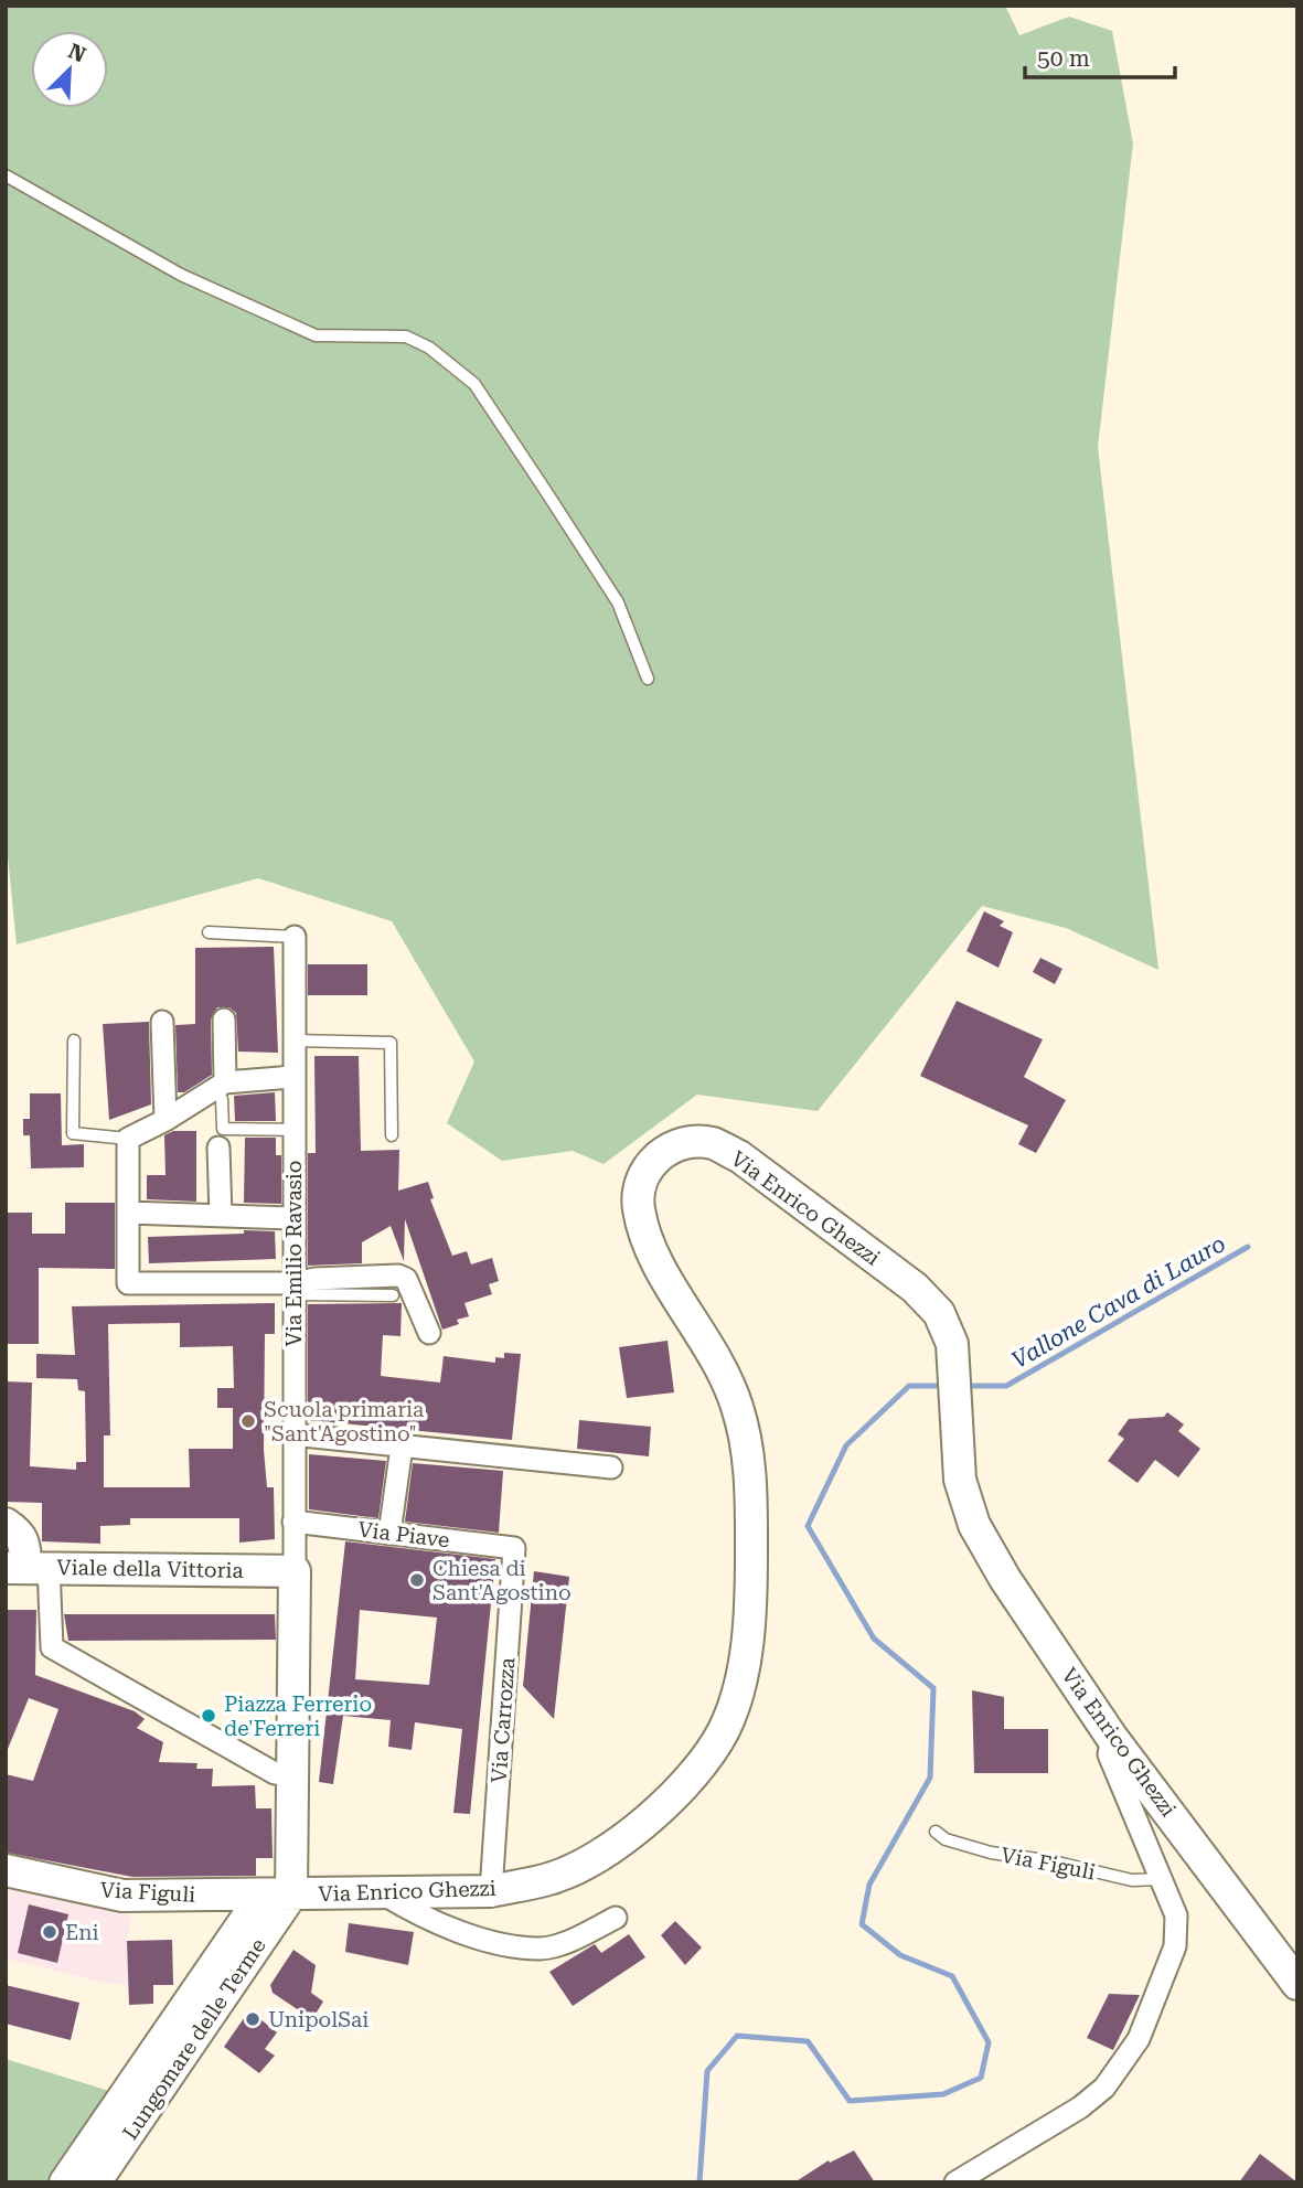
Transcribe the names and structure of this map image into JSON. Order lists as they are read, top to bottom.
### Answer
{
  "streets": {
    "street": [
      "Via Enrico Ghezzi",
      "Via Emilio Ravasio",
      "Via Piave",
      "Viale della Vittoria",
      "Via Carrozza",
      "Via Figuli",
      "Lungomare delle Terme"
    ]
  },
  "crossings": [
    ["Via Enrico Ghezzi", "Via Carrozza"],
    ["Via Enrico Ghezzi", "Via Figuli"],
    ["Via Enrico Ghezzi", "Lungomare delle Terme"],
    ["Via Emilio Ravasio", "Via Piave"],
    ["Via Emilio Ravasio", "Viale della Vittoria"],
    ["Via Piave", "Via Carrozza"],
    ["Via Figuli", "Lungomare delle Terme"]
  ],
  "water": ["Vallone Cava di Lauro"],
  "places": [
    "Scuola primaria \"Sant'Agostino\"",
    "Chiesa di Sant'Agostino",
    "Piazza Ferrerio de'Ferreri",
    "Eni",
    "UnipolSai"
  ],
  "scale_bar": "50 m",
  "north": "top right"
}
